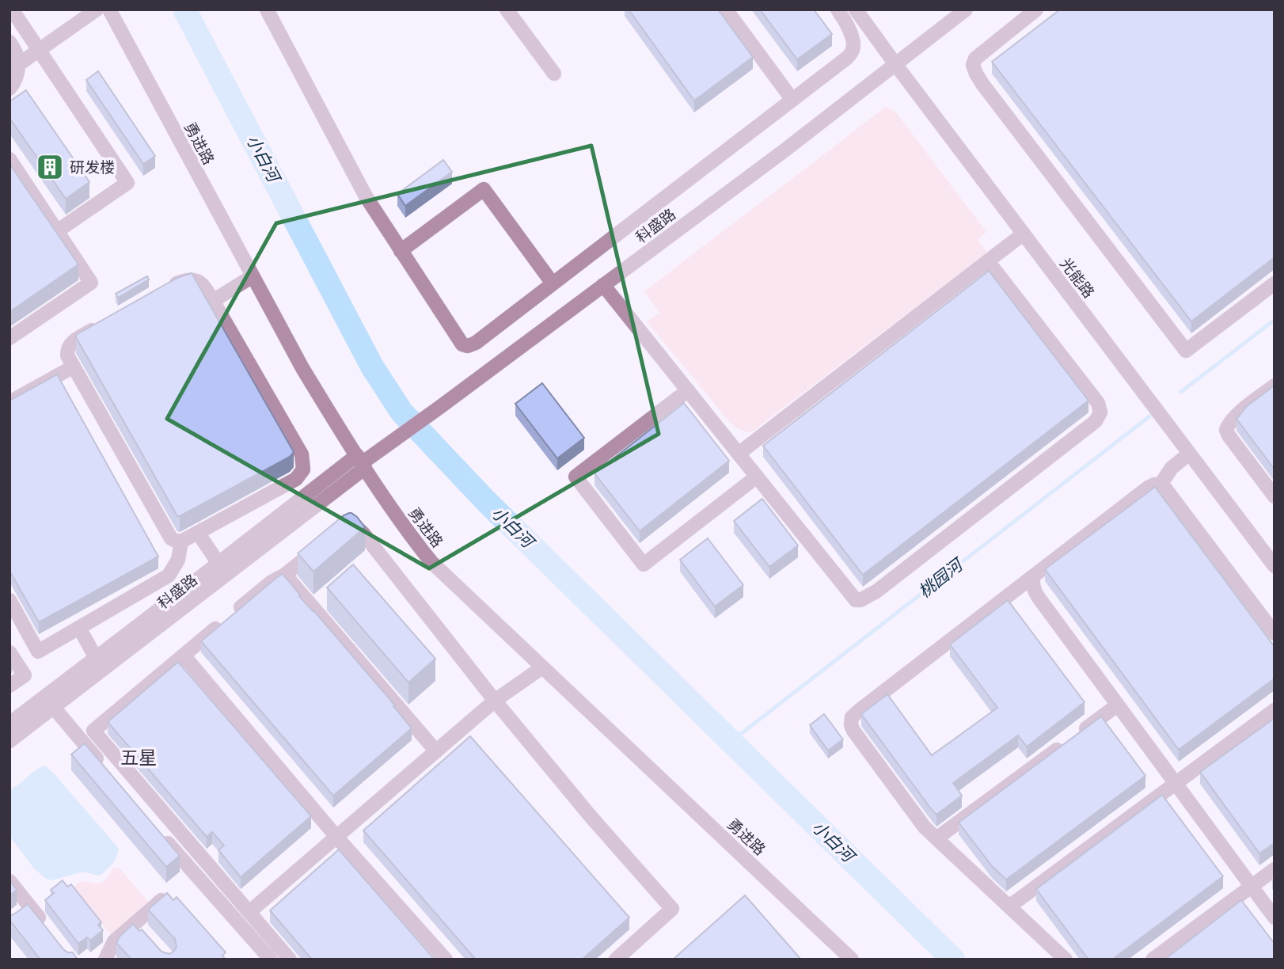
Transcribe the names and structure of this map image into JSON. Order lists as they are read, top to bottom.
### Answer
{
  "streets": {
    "street": ["勇进路", "科盛路", "光能路"]
  },
  "crossings": [
    ["勇进路", "科盛路"],
    ["科盛路", "光能路"]
  ],
  "districts": ["五星"],
  "water": ["小白河", "桃园河"],
  "places": {
    "building": ["研发楼"]
  }
}
